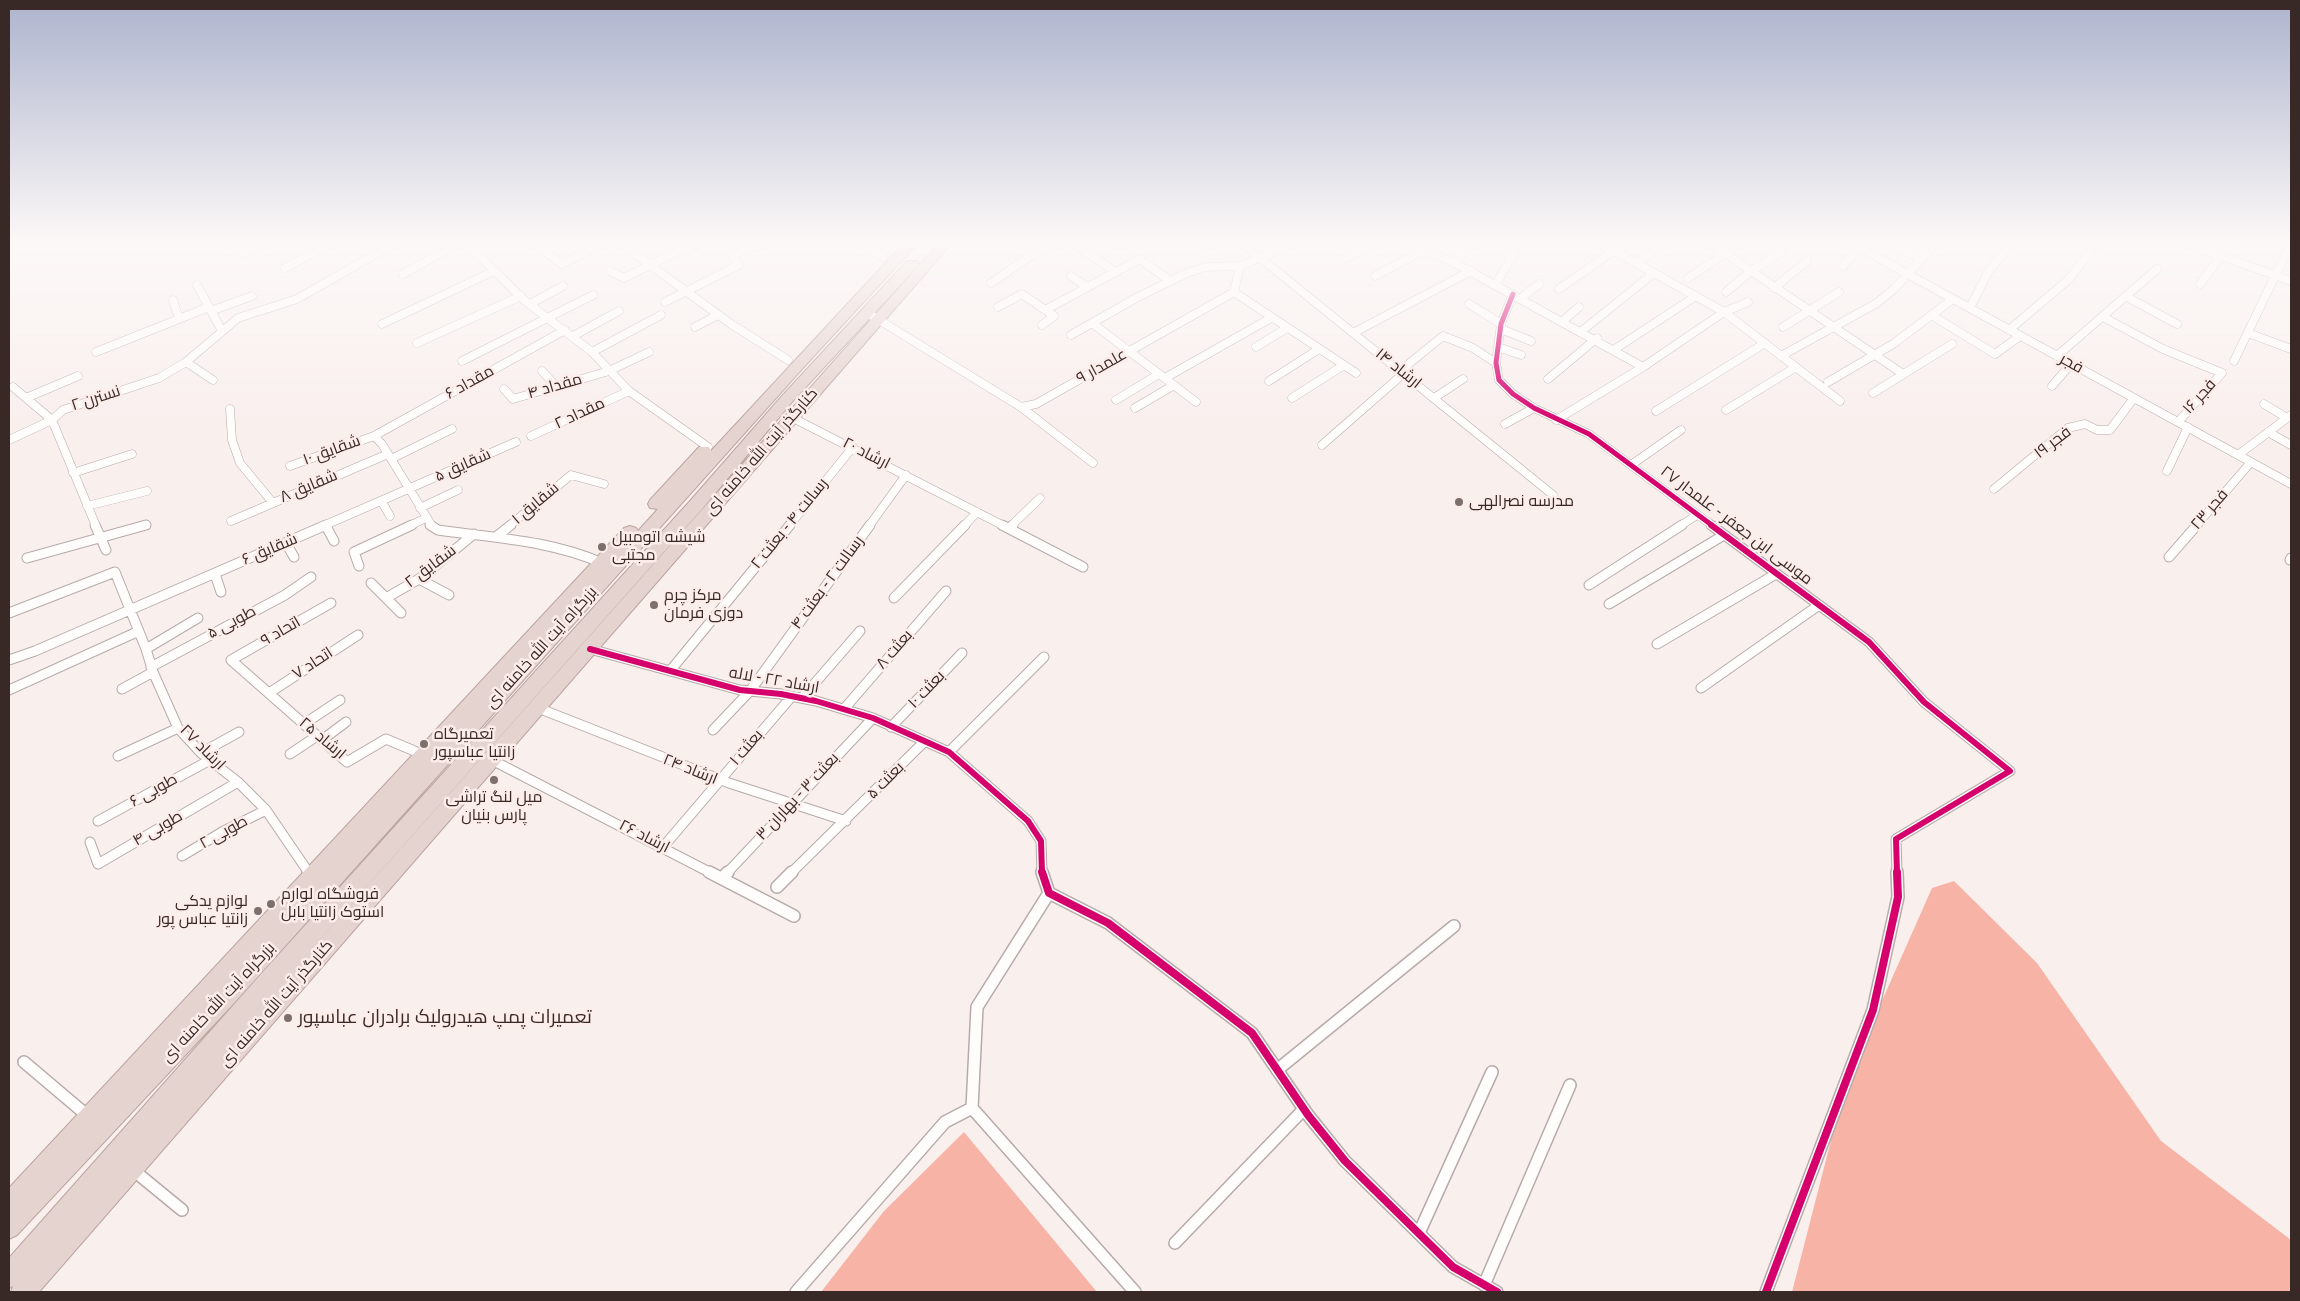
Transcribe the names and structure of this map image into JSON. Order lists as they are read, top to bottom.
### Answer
{
  "streets": {
    "highway": ["کنارگذر آیت الله خامنه ای", "بزرگراه آیت الله خامنه ای"],
    "street": [
      "فجر",
      "علمدار ۹",
      "ارشاد ۱۴",
      "مقداد ۶",
      "مقداد ۴",
      "فجر ۱۶",
      "نسترن ۲",
      "مقداد ۲",
      "فجر ۱۹",
      "شقایق ۱۰",
      "ارشاد ۲۰",
      "شقایق ۵",
      "شقایق ۸",
      "شقایق ۱",
      "فجر ۲۳",
      "رسالت ۴ - بعثت ۲",
      "موسی ابن جعفر - علمدار ۲۷",
      "شقایق ۶",
      "شقایق ۲",
      "رسالت ۲ - بعثت ۴",
      "طوبی ۵",
      "اتحاد ۹",
      "بعثت ۸",
      "اتحاد ۷",
      "ارشاد ۲۲ - لاله",
      "بعثت ۱۰",
      "ارشاد ۲۵",
      "ارشاد ۲۷",
      "بعثت ۱",
      "ارشاد ۲۴",
      "بعثت ۵",
      "طوبی ۶",
      "بعثت ۳ - بهاران ۳",
      "طوبی ۴",
      "طوبی ۲",
      "ارشاد ۲۶"
    ]
  },
  "crossings": [
    ["فجر", "فجر ۱۶"],
    ["فجر", "فجر ۱۹"],
    ["فجر", "فجر ۲۳"],
    ["مقداد ۶", "شقایق ۱۰"],
    ["کنارگذر آیت الله خامنه ای", "ارشاد ۲۰"],
    ["کنارگذر آیت الله خامنه ای", "بزرگراه آیت الله خامنه ای"],
    ["کنارگذر آیت الله خامنه ای", "ارشاد ۲۲ - لاله"],
    ["کنارگذر آیت الله خامنه ای", "ارشاد ۲۴"],
    ["کنارگذر آیت الله خامنه ای", "ارشاد ۲۶"],
    ["ارشاد ۲۰", "رسالت ۴ - بعثت ۲"],
    ["ارشاد ۲۰", "رسالت ۲ - بعثت ۴"],
    ["شقایق ۵", "شقایق ۶"],
    ["رسالت ۴ - بعثت ۲", "ارشاد ۲۲ - لاله"],
    ["شقایق ۶", "ارشاد ۲۷"],
    ["رسالت ۲ - بعثت ۴", "ارشاد ۲۲ - لاله"],
    ["طوبی ۵", "ارشاد ۲۷"],
    ["اتحاد ۹", "ارشاد ۲۵"],
    ["بعثت ۸", "ارشاد ۲۲ - لاله"],
    ["اتحاد ۷", "ارشاد ۲۵"],
    ["ارشاد ۲۲ - لاله", "بعثت ۱۰"],
    ["ارشاد ۲۲ - لاله", "بعثت ۱"],
    ["ارشاد ۲۲ - لاله", "بعثت ۵"],
    ["ارشاد ۲۲ - لاله", "بعثت ۳ - بهاران ۳"],
    ["ارشاد ۲۷", "طوبی ۶"],
    ["ارشاد ۲۷", "طوبی ۴"],
    ["ارشاد ۲۷", "طوبی ۲"],
    ["بعثت ۱", "ارشاد ۲۴"],
    ["بعثت ۱", "ارشاد ۲۶"],
    ["ارشاد ۲۴", "بعثت ۵"],
    ["ارشاد ۲۴", "بعثت ۳ - بهاران ۳"],
    ["بعثت ۳ - بهاران ۳", "ارشاد ۲۶"]
  ],
  "places": [
    "مدرسه نصرالهی",
    "شیشه اتومبیل مجتبی",
    "مرکز چرم دوزی فرمان",
    "تعمیرگاه زانتیا عباسپور",
    "میل لنگ تراشی پارس بنیان",
    "فروشگاه لوارم استوک زانتیا بابل",
    "لوازم یدکی زانتیا عباس پور",
    "تعمیرات پمپ هیدرولیک برادران عباسپور"
  ]
}
